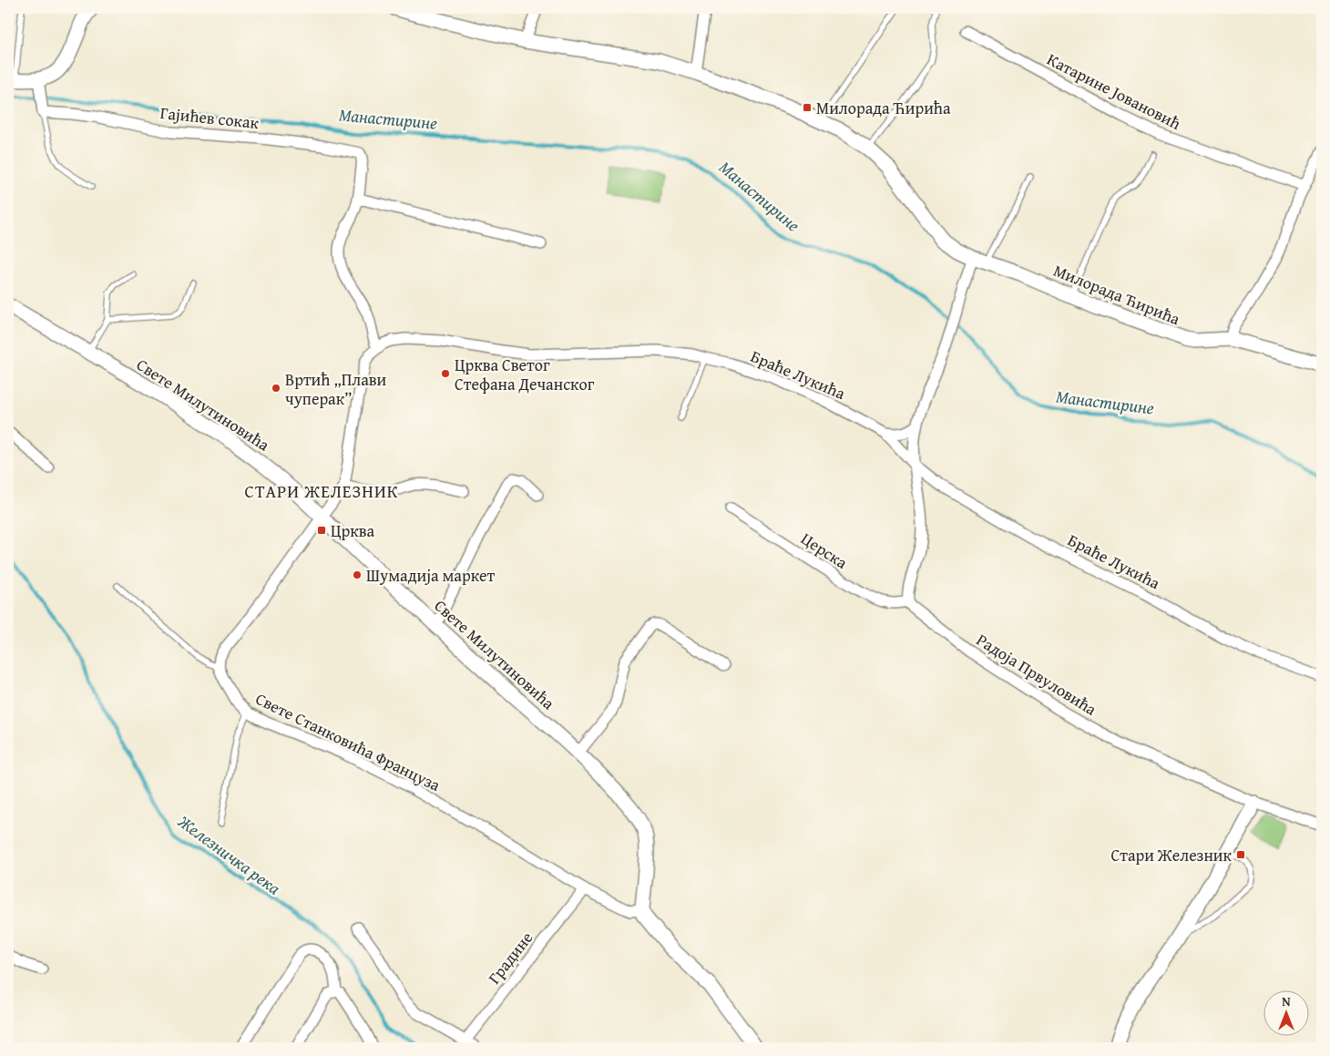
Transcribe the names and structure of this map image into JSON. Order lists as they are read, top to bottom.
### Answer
{
  "streets": {
    "street": [
      "Катарине Јовановић",
      "Гајићев сокак",
      "Милорада Ћирића",
      "Браће Лукића",
      "Свете Милутиновића",
      "Церска",
      "Радоја Првуловића",
      "Свете Станковића Француза",
      "Градине"
    ]
  },
  "crossings": [
    ["Гајићев сокак", "Браће Лукића"],
    ["Свете Милутиновића", "Свете Станковића Француза"],
    ["Церска", "Радоја Првуловића"],
    ["Свете Станковића Француза", "Градине"]
  ],
  "districts": ["СТАРИ ЖЕЛЕЗНИК"],
  "water": ["Манастирине", "Железничка река"],
  "places": {
    "transit": ["Милорада Ћирића", "Црква", "Стари Железник"],
    "other": ["Црква Светог Стефана Дечанског", "Вртић „Плави чуперак”", "Шумадија маркет"]
  },
  "north": "top"
}
